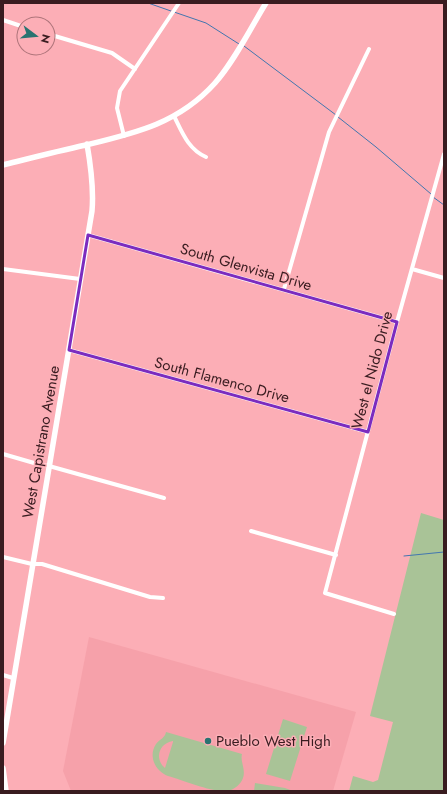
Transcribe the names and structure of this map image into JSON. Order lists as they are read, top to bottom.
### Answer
{
  "streets": {
    "street": [
      "South Glenvista Drive",
      "West el Nido Drive",
      "South Flamenco Drive",
      "West Capistrano Avenue"
    ]
  },
  "crossings": [
    ["South Glenvista Drive", "West el Nido Drive"],
    ["South Glenvista Drive", "West Capistrano Avenue"],
    ["West el Nido Drive", "South Flamenco Drive"],
    ["South Flamenco Drive", "West Capistrano Avenue"]
  ],
  "places": ["Pueblo West High"],
  "north": "right"
}
